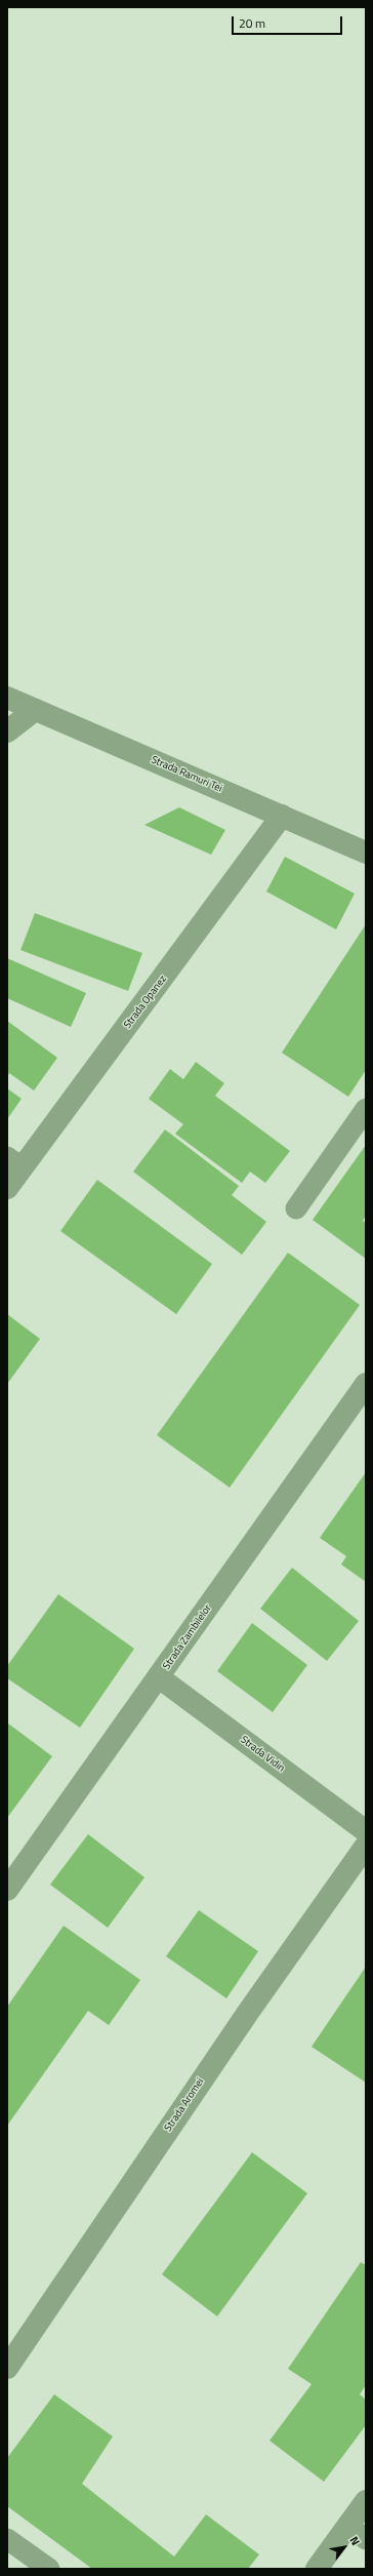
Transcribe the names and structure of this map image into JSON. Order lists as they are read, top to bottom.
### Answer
{
  "streets": {
    "street": [
      "Strada Ramuri Tei",
      "Strada Opanez",
      "Strada Zambilelor",
      "Strada Vidin",
      "Strada Aromei"
    ]
  },
  "crossings": [
    ["Strada Ramuri Tei", "Strada Opanez"],
    ["Strada Zambilelor", "Strada Vidin"]
  ],
  "scale_bar": "20 m",
  "north": "top right"
}
